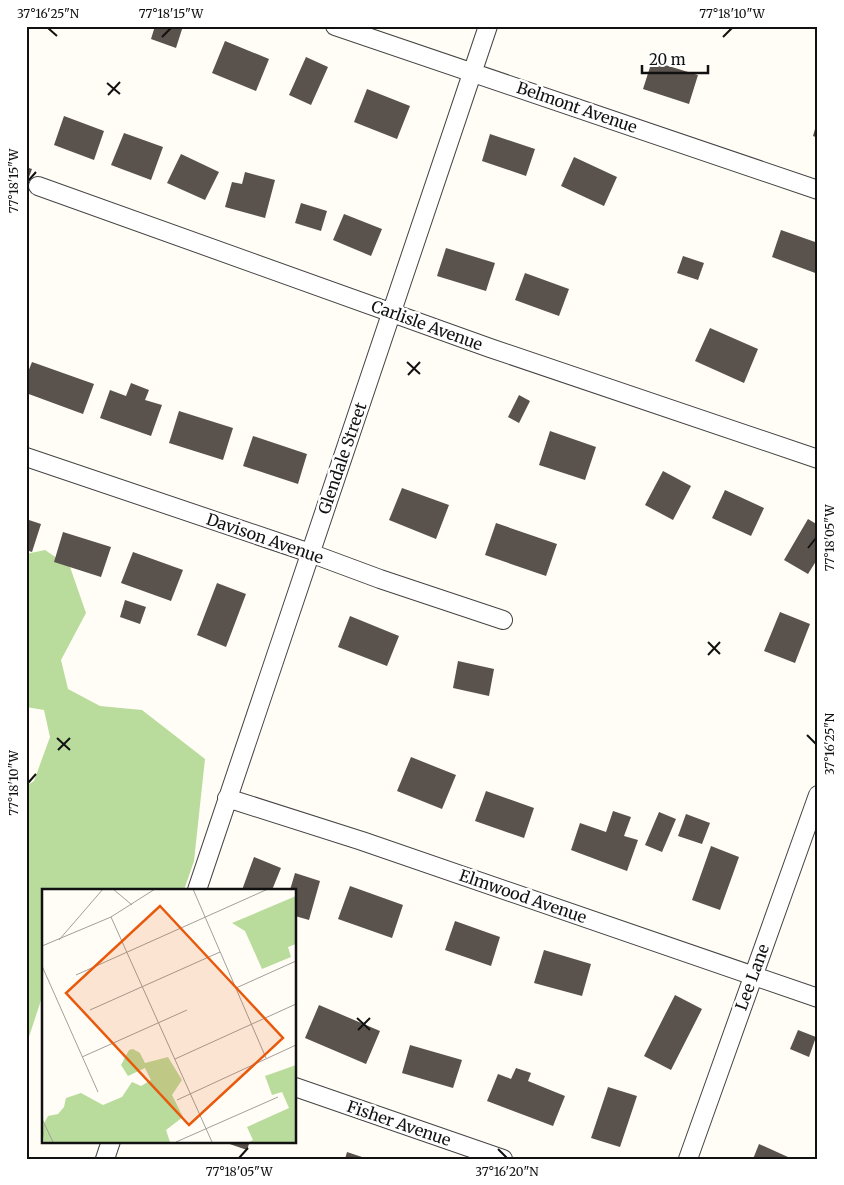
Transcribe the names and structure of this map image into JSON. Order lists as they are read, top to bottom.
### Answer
{
  "streets": {
    "street": [
      "Belmont Avenue",
      "Carlisle Avenue",
      "Glendale Street",
      "Davison Avenue",
      "Elmwood Avenue",
      "Lee Lane",
      "Fisher Avenue"
    ]
  },
  "crossings": [
    ["Belmont Avenue", "Glendale Street"],
    ["Carlisle Avenue", "Glendale Street"],
    ["Glendale Street", "Davison Avenue"],
    ["Glendale Street", "Elmwood Avenue"],
    ["Elmwood Avenue", "Lee Lane"]
  ],
  "scale_bar": "20 m",
  "coordinates": [
    "37°16'25\"N",
    "77°18'15\"W",
    "77°18'10\"W",
    "77°18'05\"W",
    "37°16'20\"N"
  ]
}
